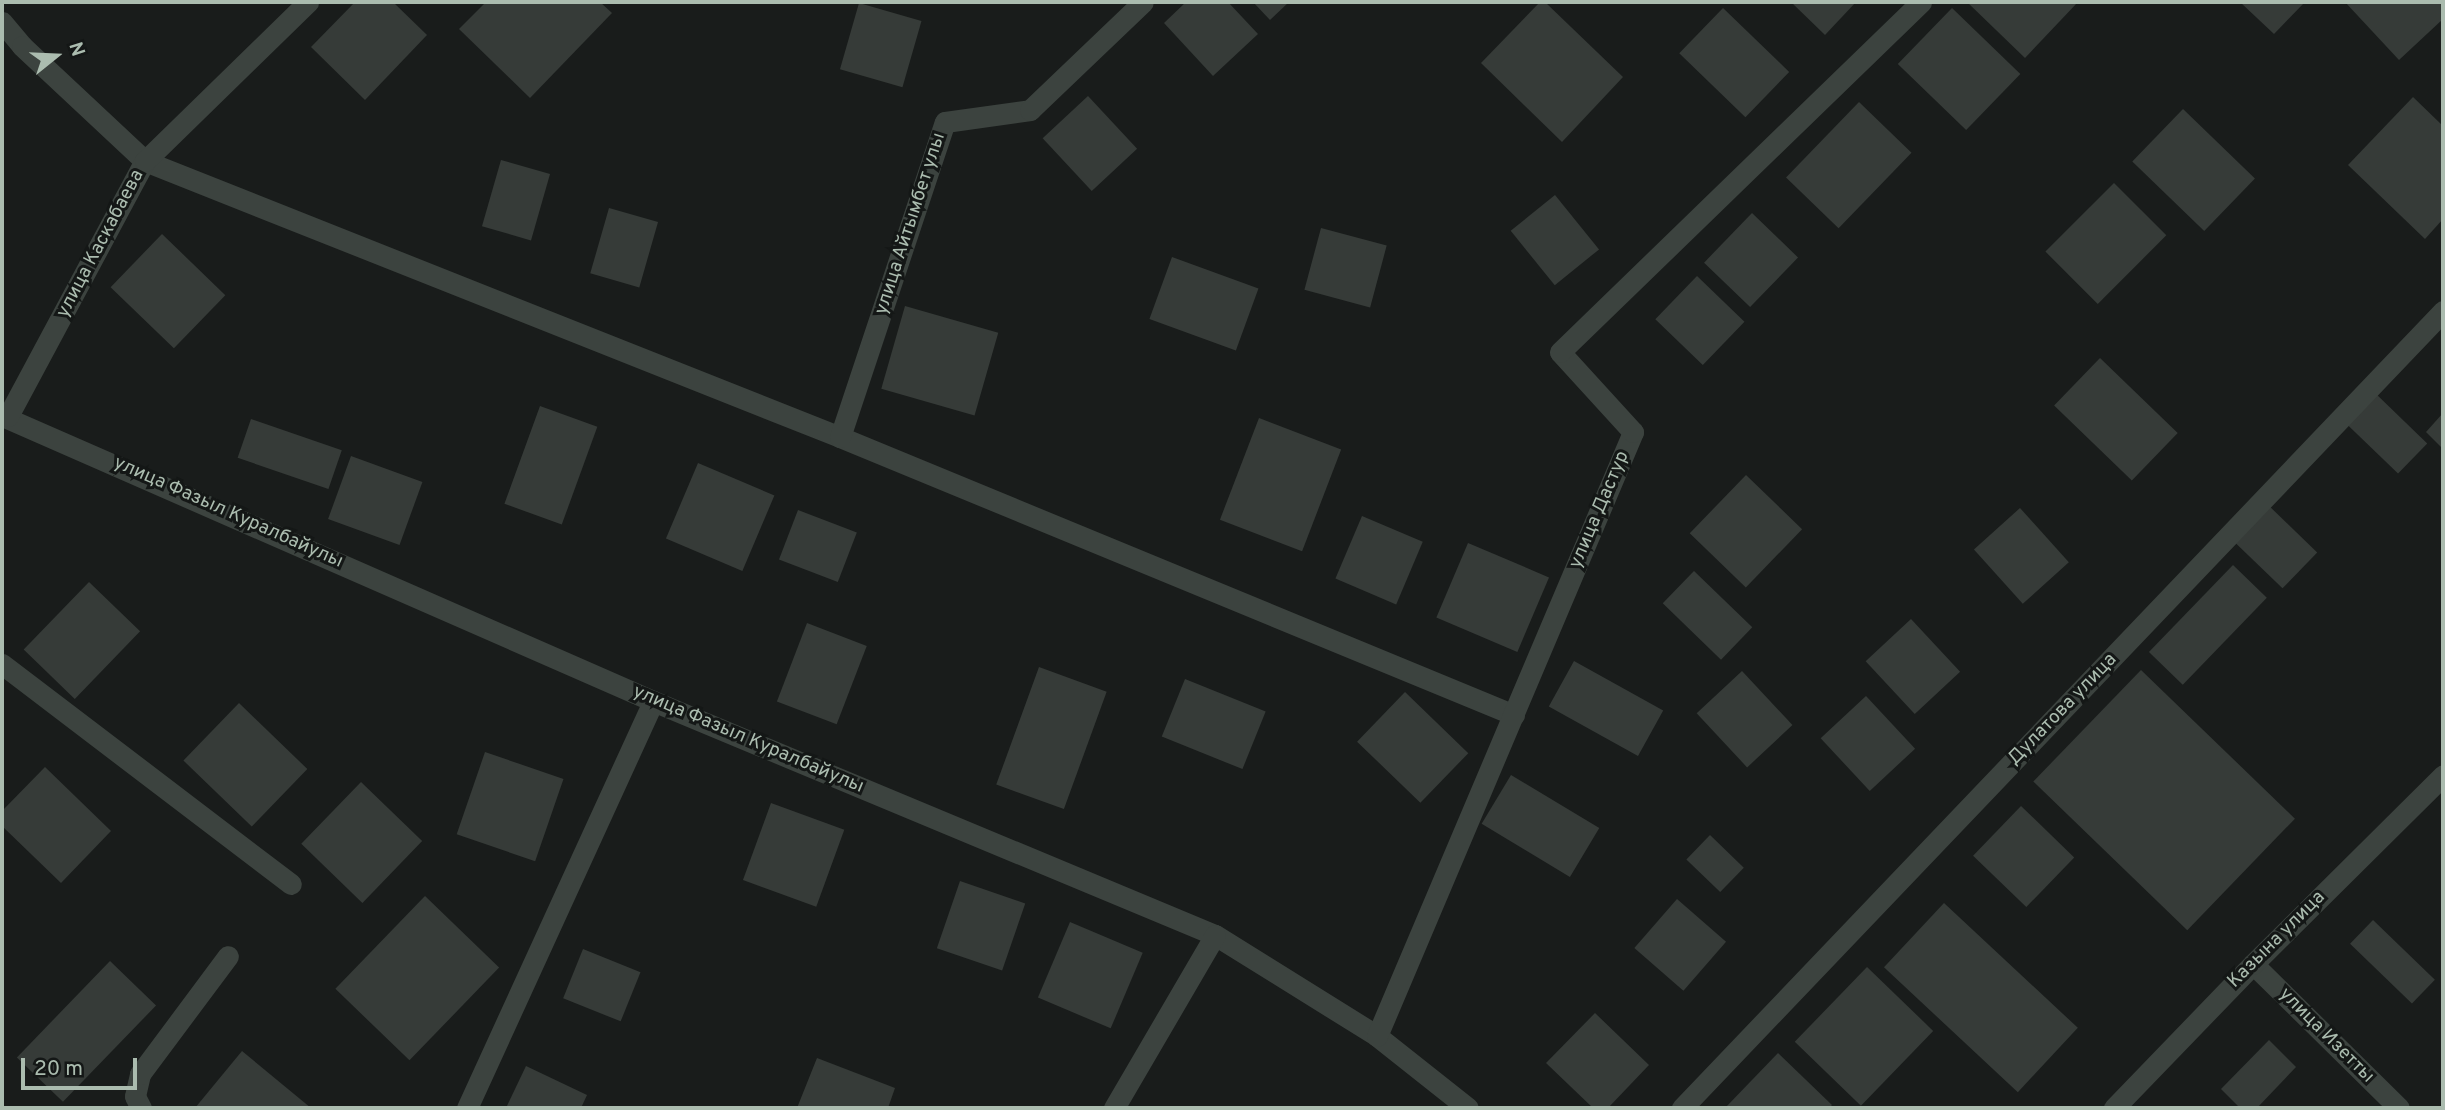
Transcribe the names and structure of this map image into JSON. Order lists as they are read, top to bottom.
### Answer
{
  "streets": {
    "street": [
      "улица Айтымбет улы",
      "улица Каскабаева",
      "улица Дастур",
      "улица Фазыл Куралбайулы",
      "Дулатова улица",
      "Казына улица",
      "улица Изетты"
    ]
  },
  "crossings": [
    ["улица Каскабаева", "улица Фазыл Куралбайулы"],
    ["улица Дастур", "улица Фазыл Куралбайулы"],
    ["Казына улица", "улица Изетты"]
  ],
  "scale_bar": "20 m",
  "north": "right"
}
